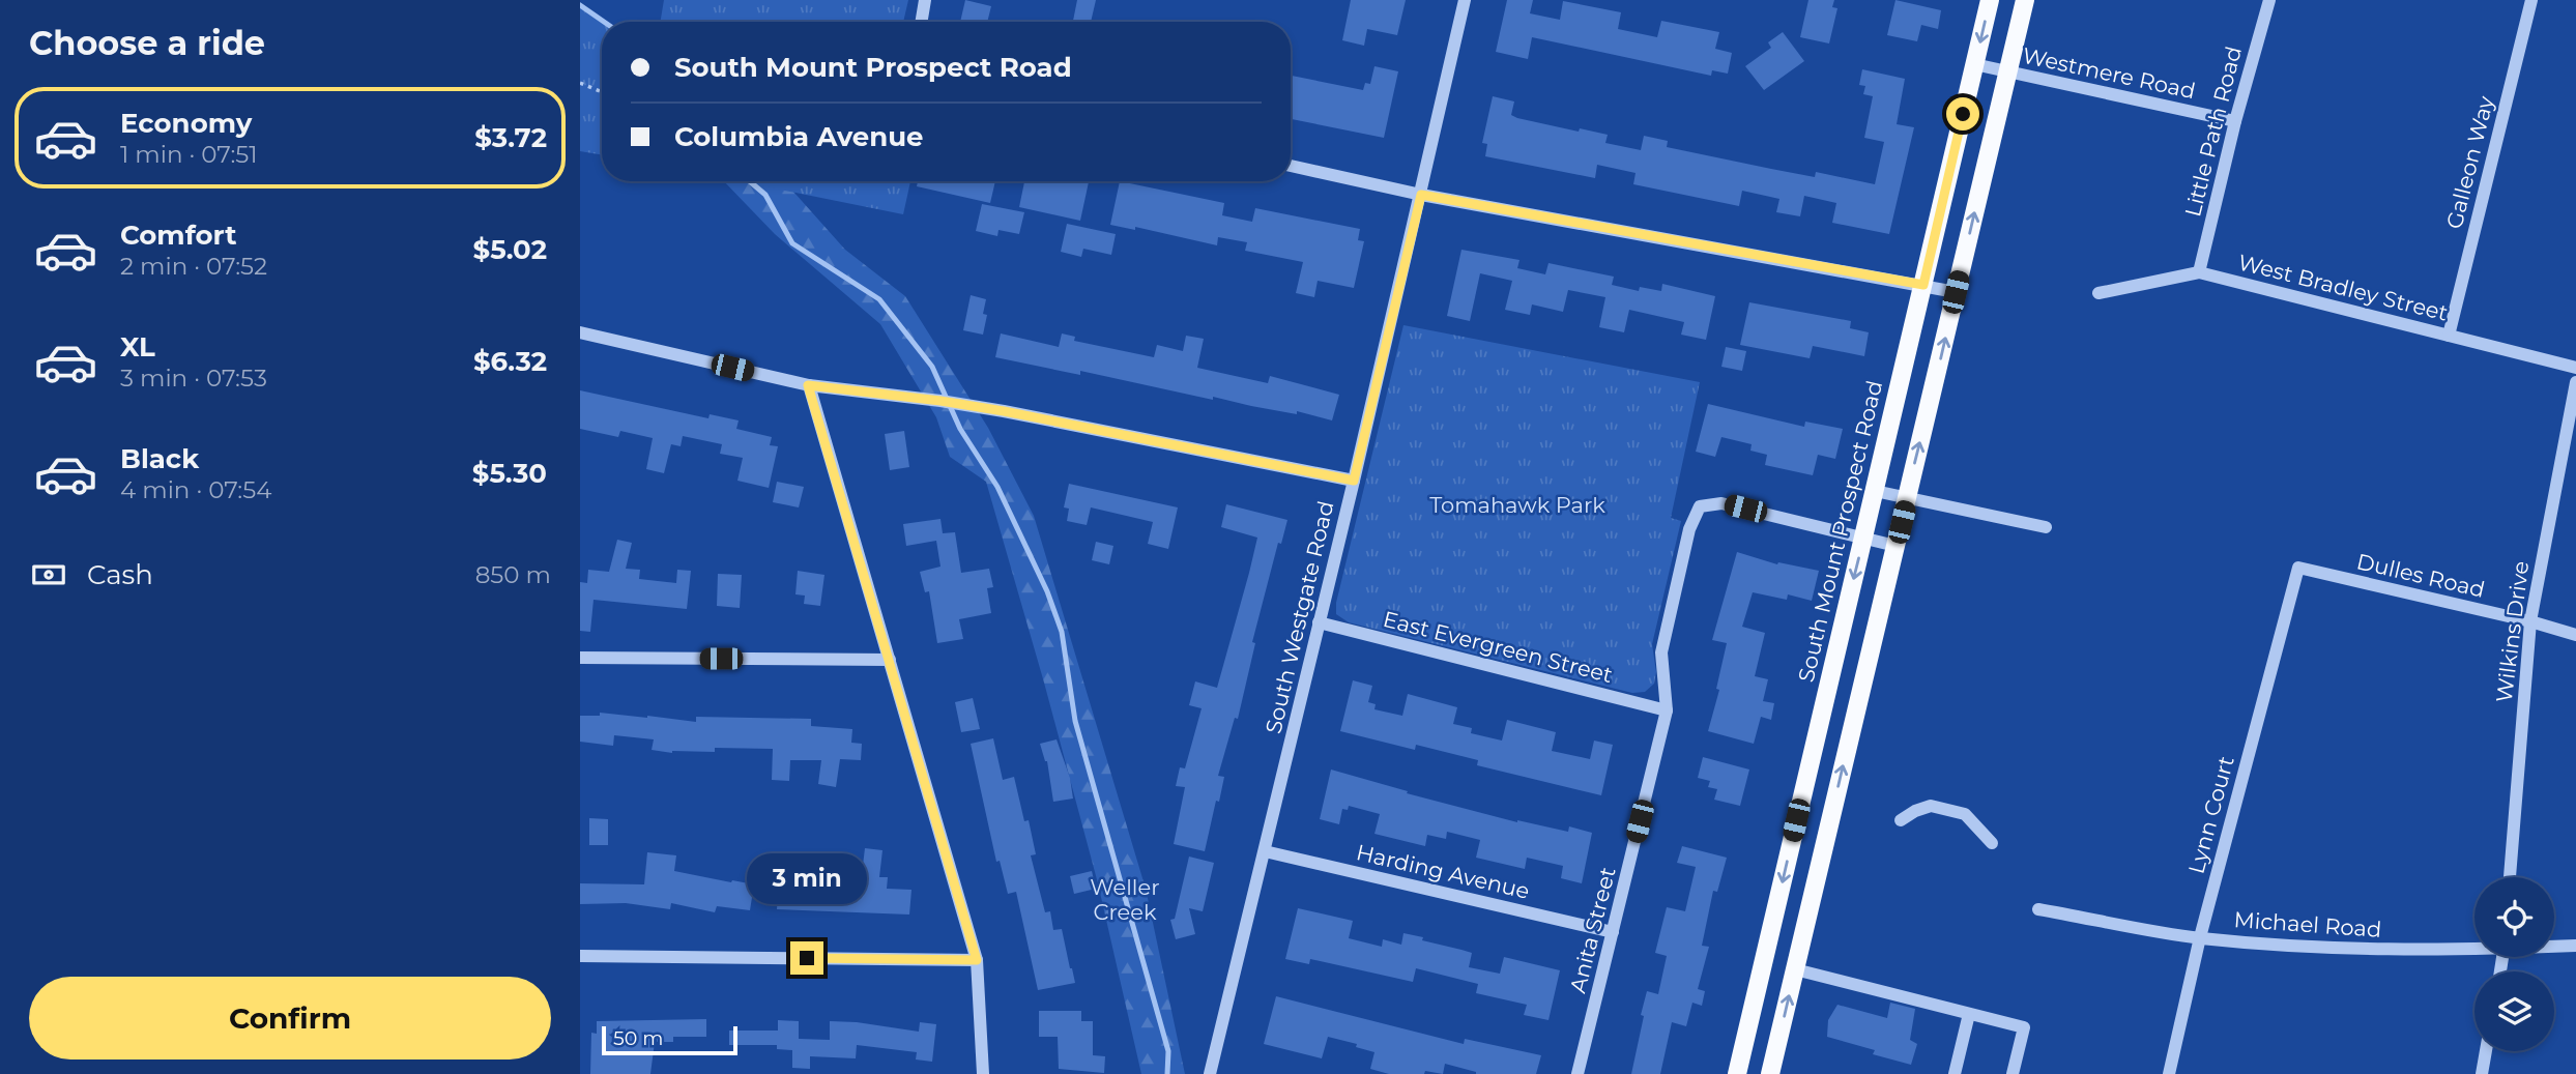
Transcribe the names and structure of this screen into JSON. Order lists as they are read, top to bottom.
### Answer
{
  "streets": {
    "main road": ["South Mount Prospect Road"],
    "street": [
      "Westmere Road",
      "Little Path Road",
      "Galleon Way",
      "West Bradley Street",
      "Dulles Road",
      "South Westgate Road",
      "Wilkins Drive",
      "East Evergreen Street",
      "Lynn Court",
      "Harding Avenue",
      "Michael Road",
      "Anita Street"
    ]
  },
  "crossings": [
    ["Westmere Road", "Little Path Road"],
    ["Westmere Road", "South Mount Prospect Road"],
    ["Little Path Road", "West Bradley Street"],
    ["Galleon Way", "West Bradley Street"],
    ["South Mount Prospect Road", "Anita Street"],
    ["Dulles Road", "Wilkins Drive"],
    ["Dulles Road", "Lynn Court"],
    ["South Westgate Road", "East Evergreen Street"],
    ["South Westgate Road", "Harding Avenue"],
    ["East Evergreen Street", "Anita Street"],
    ["Lynn Court", "Michael Road"],
    ["Harding Avenue", "Anita Street"]
  ],
  "parks": ["Tomahawk Park", "Weller Creek"],
  "scale_bar": "50 m",
  "page": {
    "heading": "Choose a ride",
    "banner": ["South Mount Prospect Road", "Columbia Avenue"],
    "list": [
      {
        "name": "Economy",
        "note": "1 min · 07:51",
        "value": "$3.72"
      },
      {
        "name": "Comfort",
        "note": "2 min · 07:52",
        "value": "$5.02"
      },
      {
        "name": "XL",
        "note": "3 min · 07:53",
        "value": "$6.32"
      },
      {
        "name": "Black",
        "note": "4 min · 07:54",
        "value": "$5.30"
      }
    ],
    "pay": ["Cash", "850 m"],
    "bubble": "3 min",
    "buttons": "Confirm",
    "scale": "50 m"
  }
}
